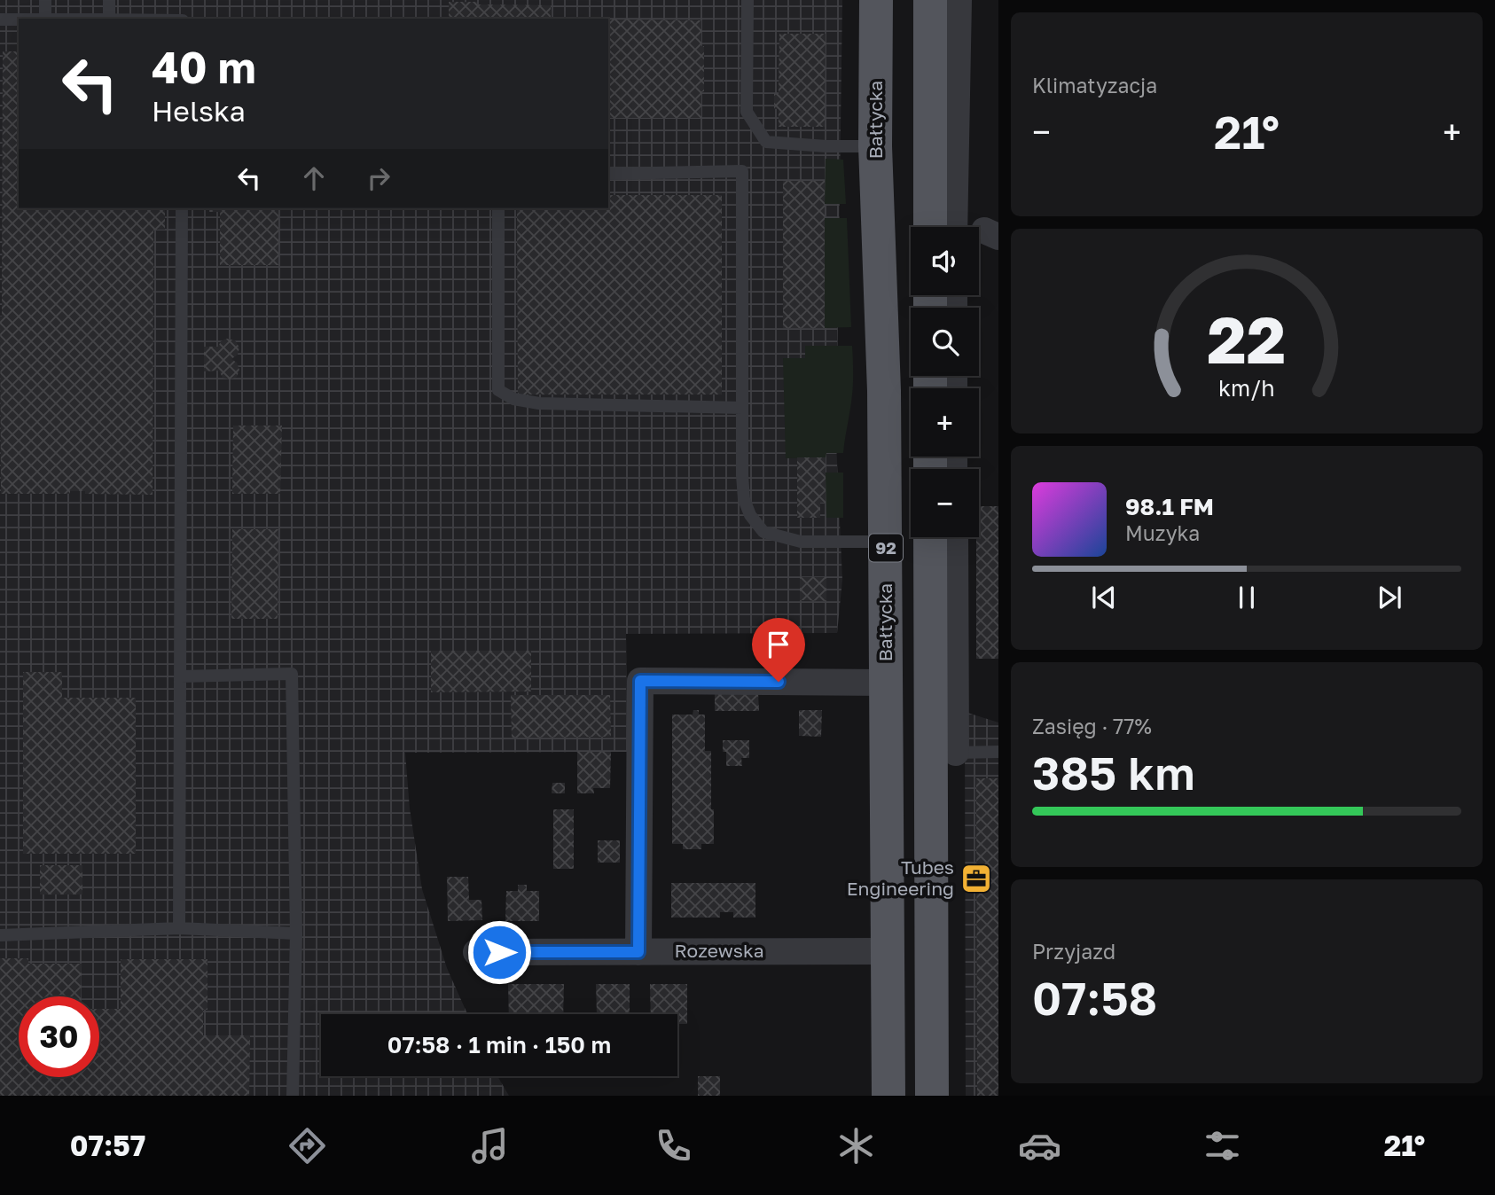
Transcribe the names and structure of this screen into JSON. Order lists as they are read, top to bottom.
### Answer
{
  "streets": {
    "main road": ["Bałtycka", "92"],
    "street": ["Rozewska"]
  },
  "crossings": [
    ["Bałtycka", "Rozewska"]
  ],
  "places": {
    "office": ["Tubes Engineering"]
  },
  "page": {
    "tile": [
      "Klimatyzacja",
      ["Zasięg · 77%", "385 km"],
      ["Przyjazd", "07:58"]
    ],
    "turn": ["40 m", "Helska"],
    "heat": ["−", "21°", "+"],
    "map_buttons": ["+", "−"],
    "song": ["98.1 FM", "Muzyka"],
    "limit": "30",
    "trip": "07:58 · 1 min · 150 m",
    "tabs": ["07:57", "21°"],
    "gauge": ["22", "km/h"]
  }
}
